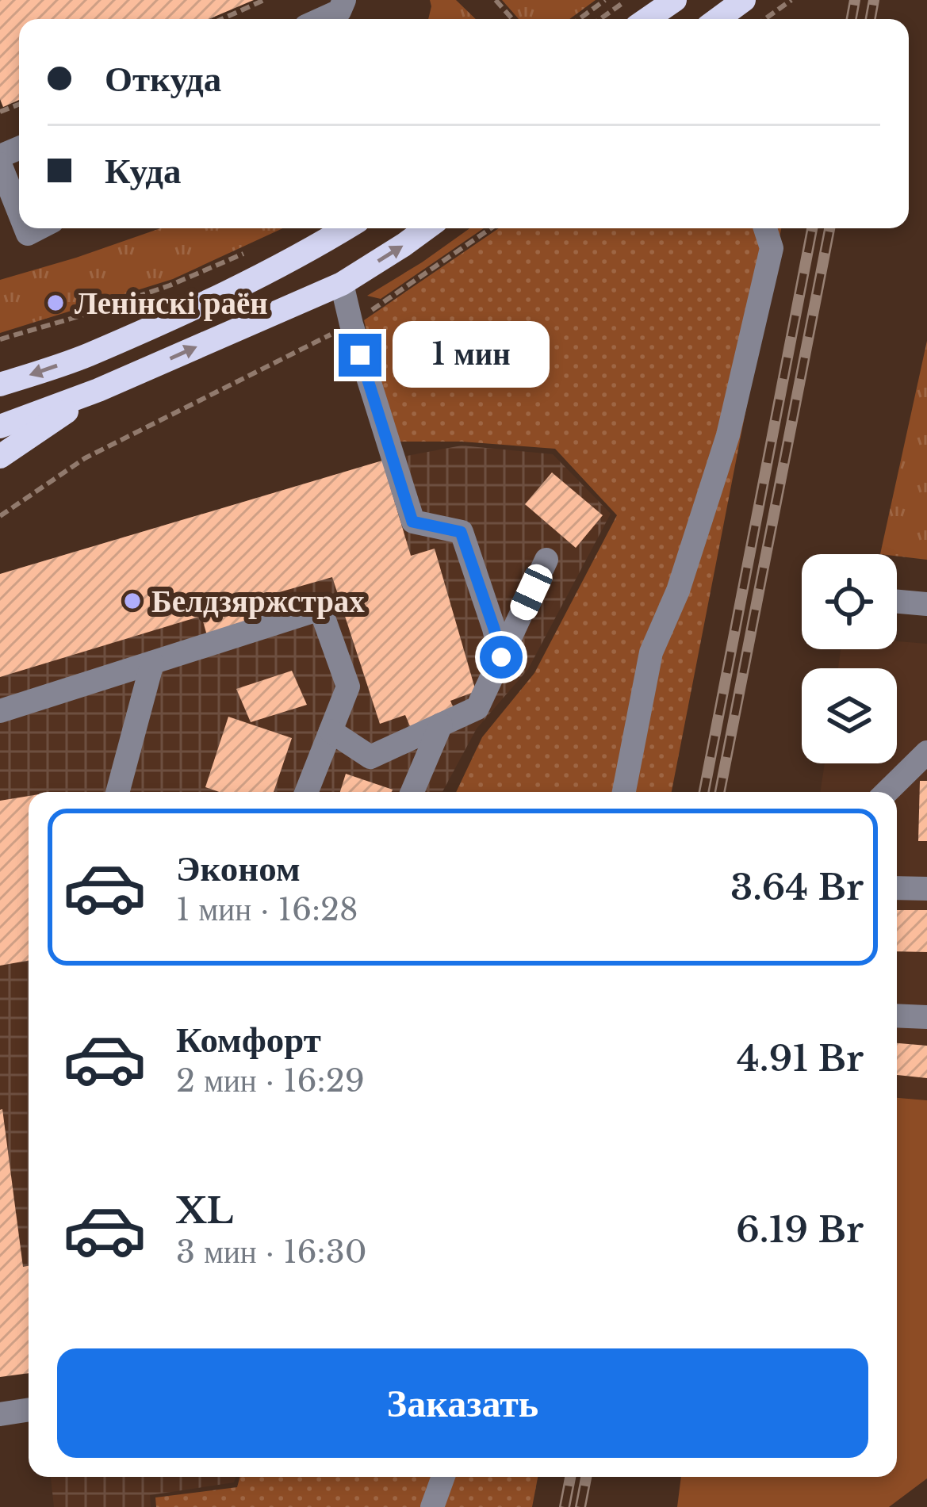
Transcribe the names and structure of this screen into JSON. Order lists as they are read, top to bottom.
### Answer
{
  "places": ["Ленінскі раён", "Белдзяржстрах"],
  "page": {
    "banner": ["Откуда", "Куда"],
    "bubble": "1 мин",
    "list": [
      {
        "name": "Эконом",
        "note": "1 мин · 16:28",
        "value": "3.64 Br"
      },
      {
        "name": "Комфорт",
        "note": "2 мин · 16:29",
        "value": "4.91 Br"
      },
      {
        "name": "XL",
        "note": "3 мин · 16:30",
        "value": "6.19 Br"
      }
    ],
    "buttons": "Заказать"
  }
}
